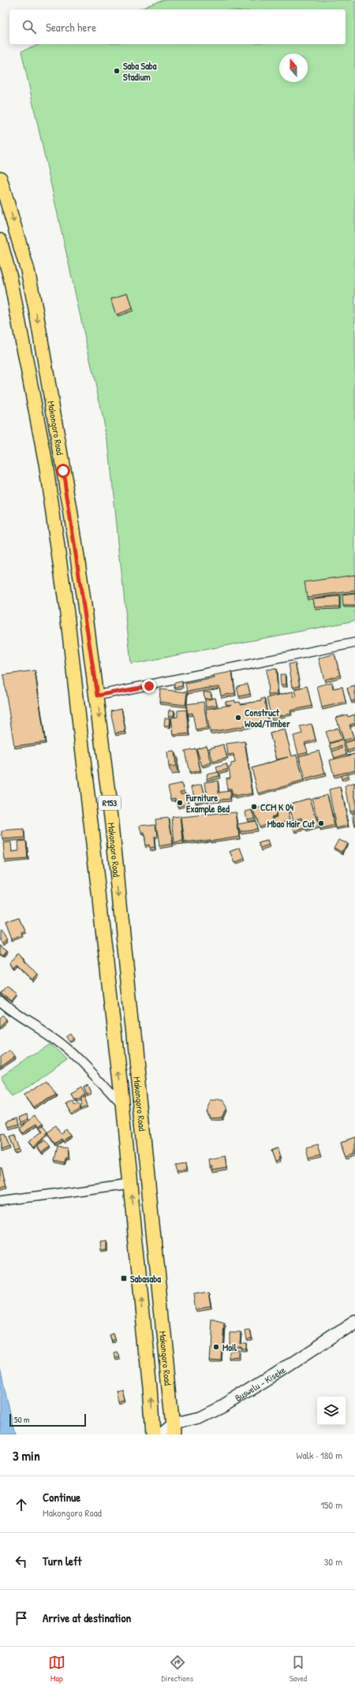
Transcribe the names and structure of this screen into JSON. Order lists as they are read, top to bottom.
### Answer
{
  "streets": {
    "main road": ["Makongoro Road", "R153", "Buswelu - Kiseke"]
  },
  "crossings": [
    ["Makongoro Road", "Buswelu - Kiseke"]
  ],
  "places": {
    "other": [
      "Saba Saba Stadium",
      "Construct Wood/Timber",
      "Furniture Example Bed",
      "CCM K 04",
      "Mbao Hair Cut",
      "Moil"
    ],
    "transit": ["Sabasaba"]
  },
  "scale_bar": "50 m",
  "north": "top",
  "page": {
    "search": "Search here",
    "scale": "50 m",
    "heading": ["3 min", "Walk · 180 m"],
    "list": [
      ["Continue", "Makongoro Road", "150 m"],
      ["Turn left", "30 m"],
      "Arrive at destination"
    ],
    "nav": ["Map", "Directions", "Saved"]
  }
}
